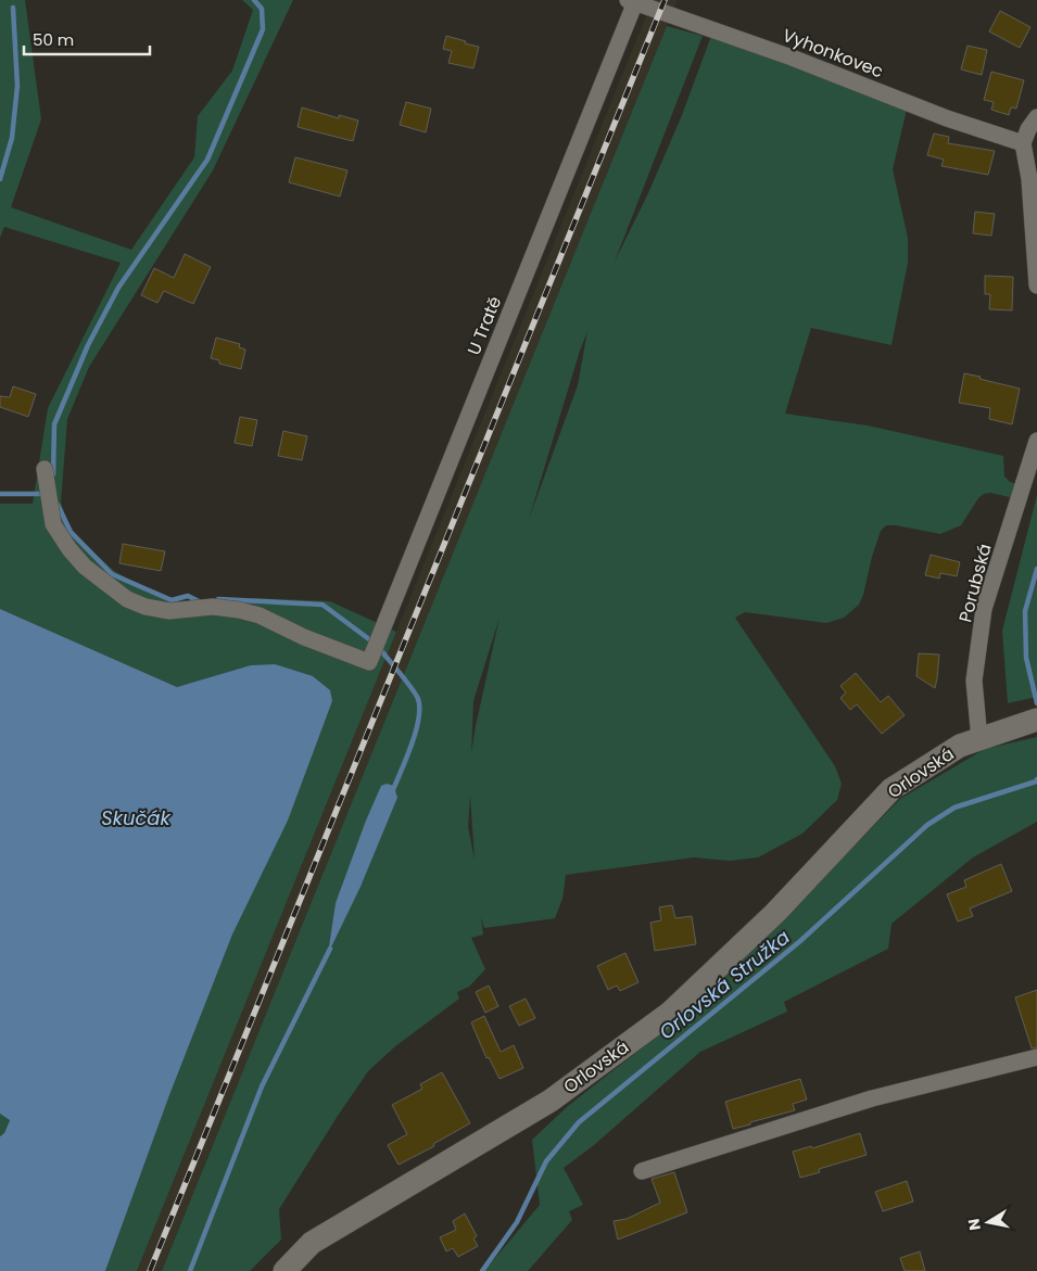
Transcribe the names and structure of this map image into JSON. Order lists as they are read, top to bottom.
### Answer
{
  "streets": {
    "main road": ["Orlovská"],
    "street": ["Vyhonkovec", "U Tratě", "Porubská"]
  },
  "crossings": [
    ["Vyhonkovec", "U Tratě"],
    ["Porubská", "Orlovská"]
  ],
  "water": ["Skučák", "Orlovská Stružka"],
  "scale_bar": "50 m",
  "north": "left"
}
